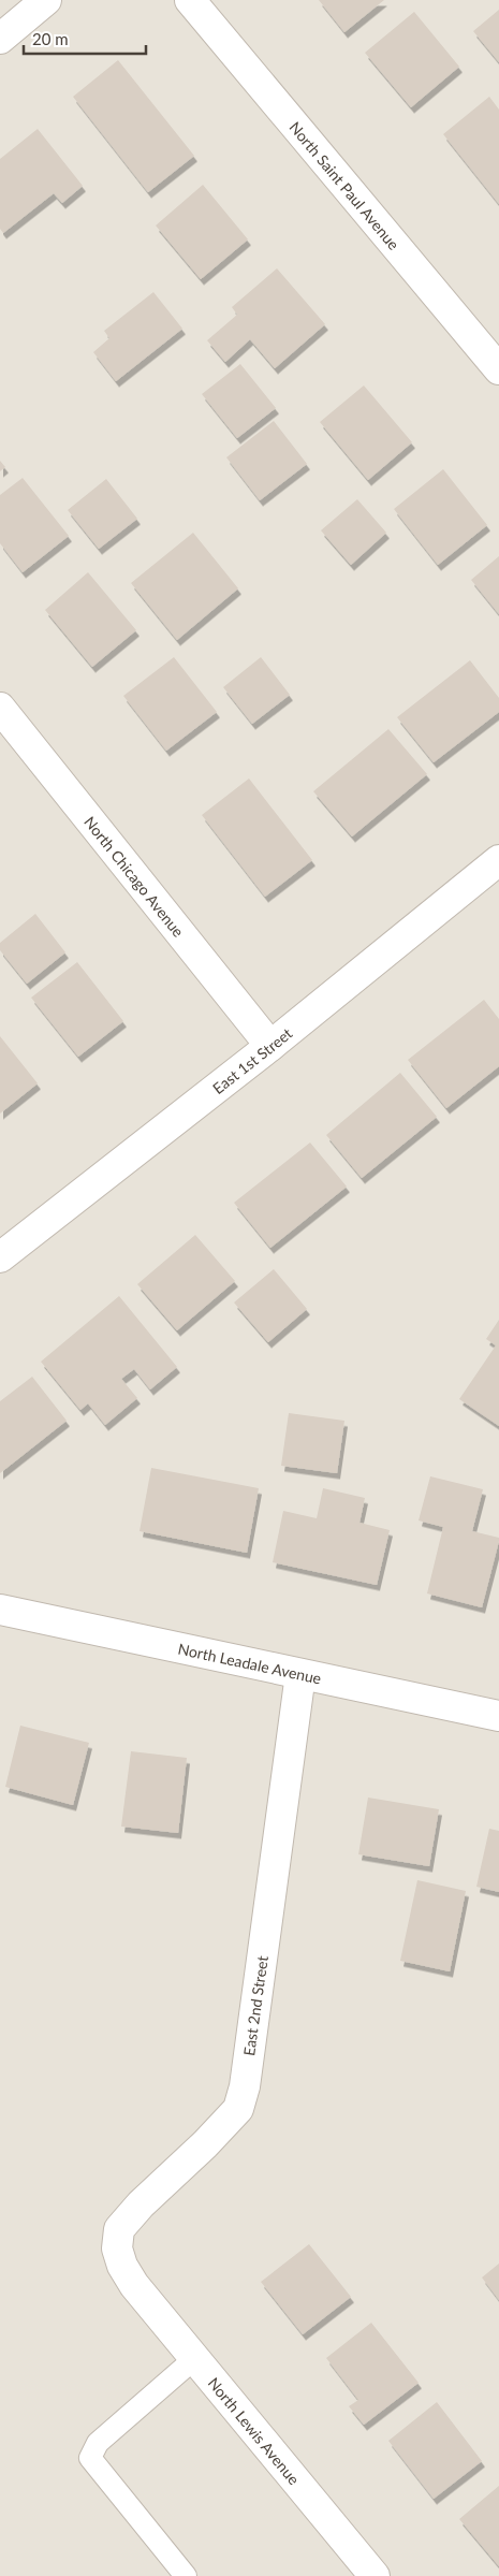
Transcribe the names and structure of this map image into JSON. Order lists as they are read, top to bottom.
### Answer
{
  "streets": {
    "street": [
      "North Saint Paul Avenue",
      "North Chicago Avenue",
      "East 1st Street",
      "North Leadale Avenue",
      "East 2nd Street",
      "North Lewis Avenue"
    ]
  },
  "crossings": [
    ["North Chicago Avenue", "East 1st Street"],
    ["North Leadale Avenue", "East 2nd Street"],
    ["East 2nd Street", "North Lewis Avenue"]
  ],
  "scale_bar": "20 m"
}
